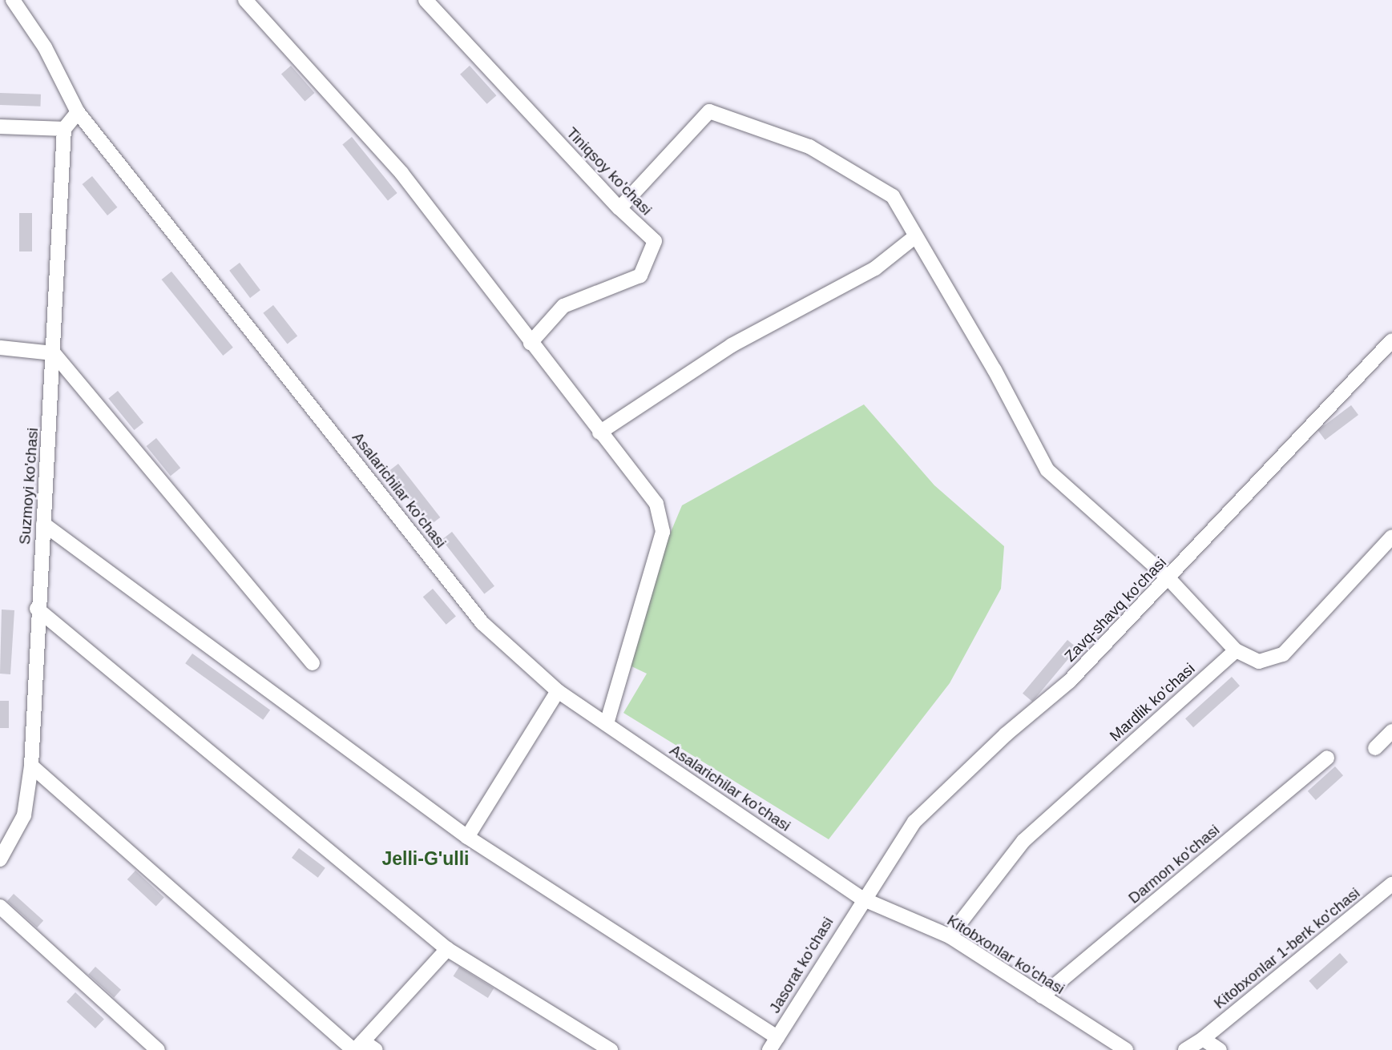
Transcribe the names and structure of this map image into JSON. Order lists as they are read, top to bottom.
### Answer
{
  "streets": {
    "street": [
      "Tiniqsoy ko'chasi",
      "Suzmoyi ko'chasi",
      "Asalarichilar ko'chasi",
      "Zavq-shavq ko'chasi",
      "Mardlik ko'chasi",
      "Darmon ko'chasi",
      "Kitobxonlar 1-berk ko'chasi",
      "Kitobxonlar ko'chasi",
      "Jasorat ko'chasi"
    ]
  },
  "crossings": [
    ["Asalarichilar ko'chasi", "Zavq-shavq ko'chasi"],
    ["Asalarichilar ko'chasi", "Kitobxonlar ko'chasi"],
    ["Asalarichilar ko'chasi", "Jasorat ko'chasi"],
    ["Zavq-shavq ko'chasi", "Kitobxonlar ko'chasi"],
    ["Zavq-shavq ko'chasi", "Jasorat ko'chasi"],
    ["Mardlik ko'chasi", "Kitobxonlar ko'chasi"],
    ["Darmon ko'chasi", "Kitobxonlar ko'chasi"],
    ["Kitobxonlar ko'chasi", "Jasorat ko'chasi"]
  ],
  "districts": ["Jelli-G'ulli"]
}
